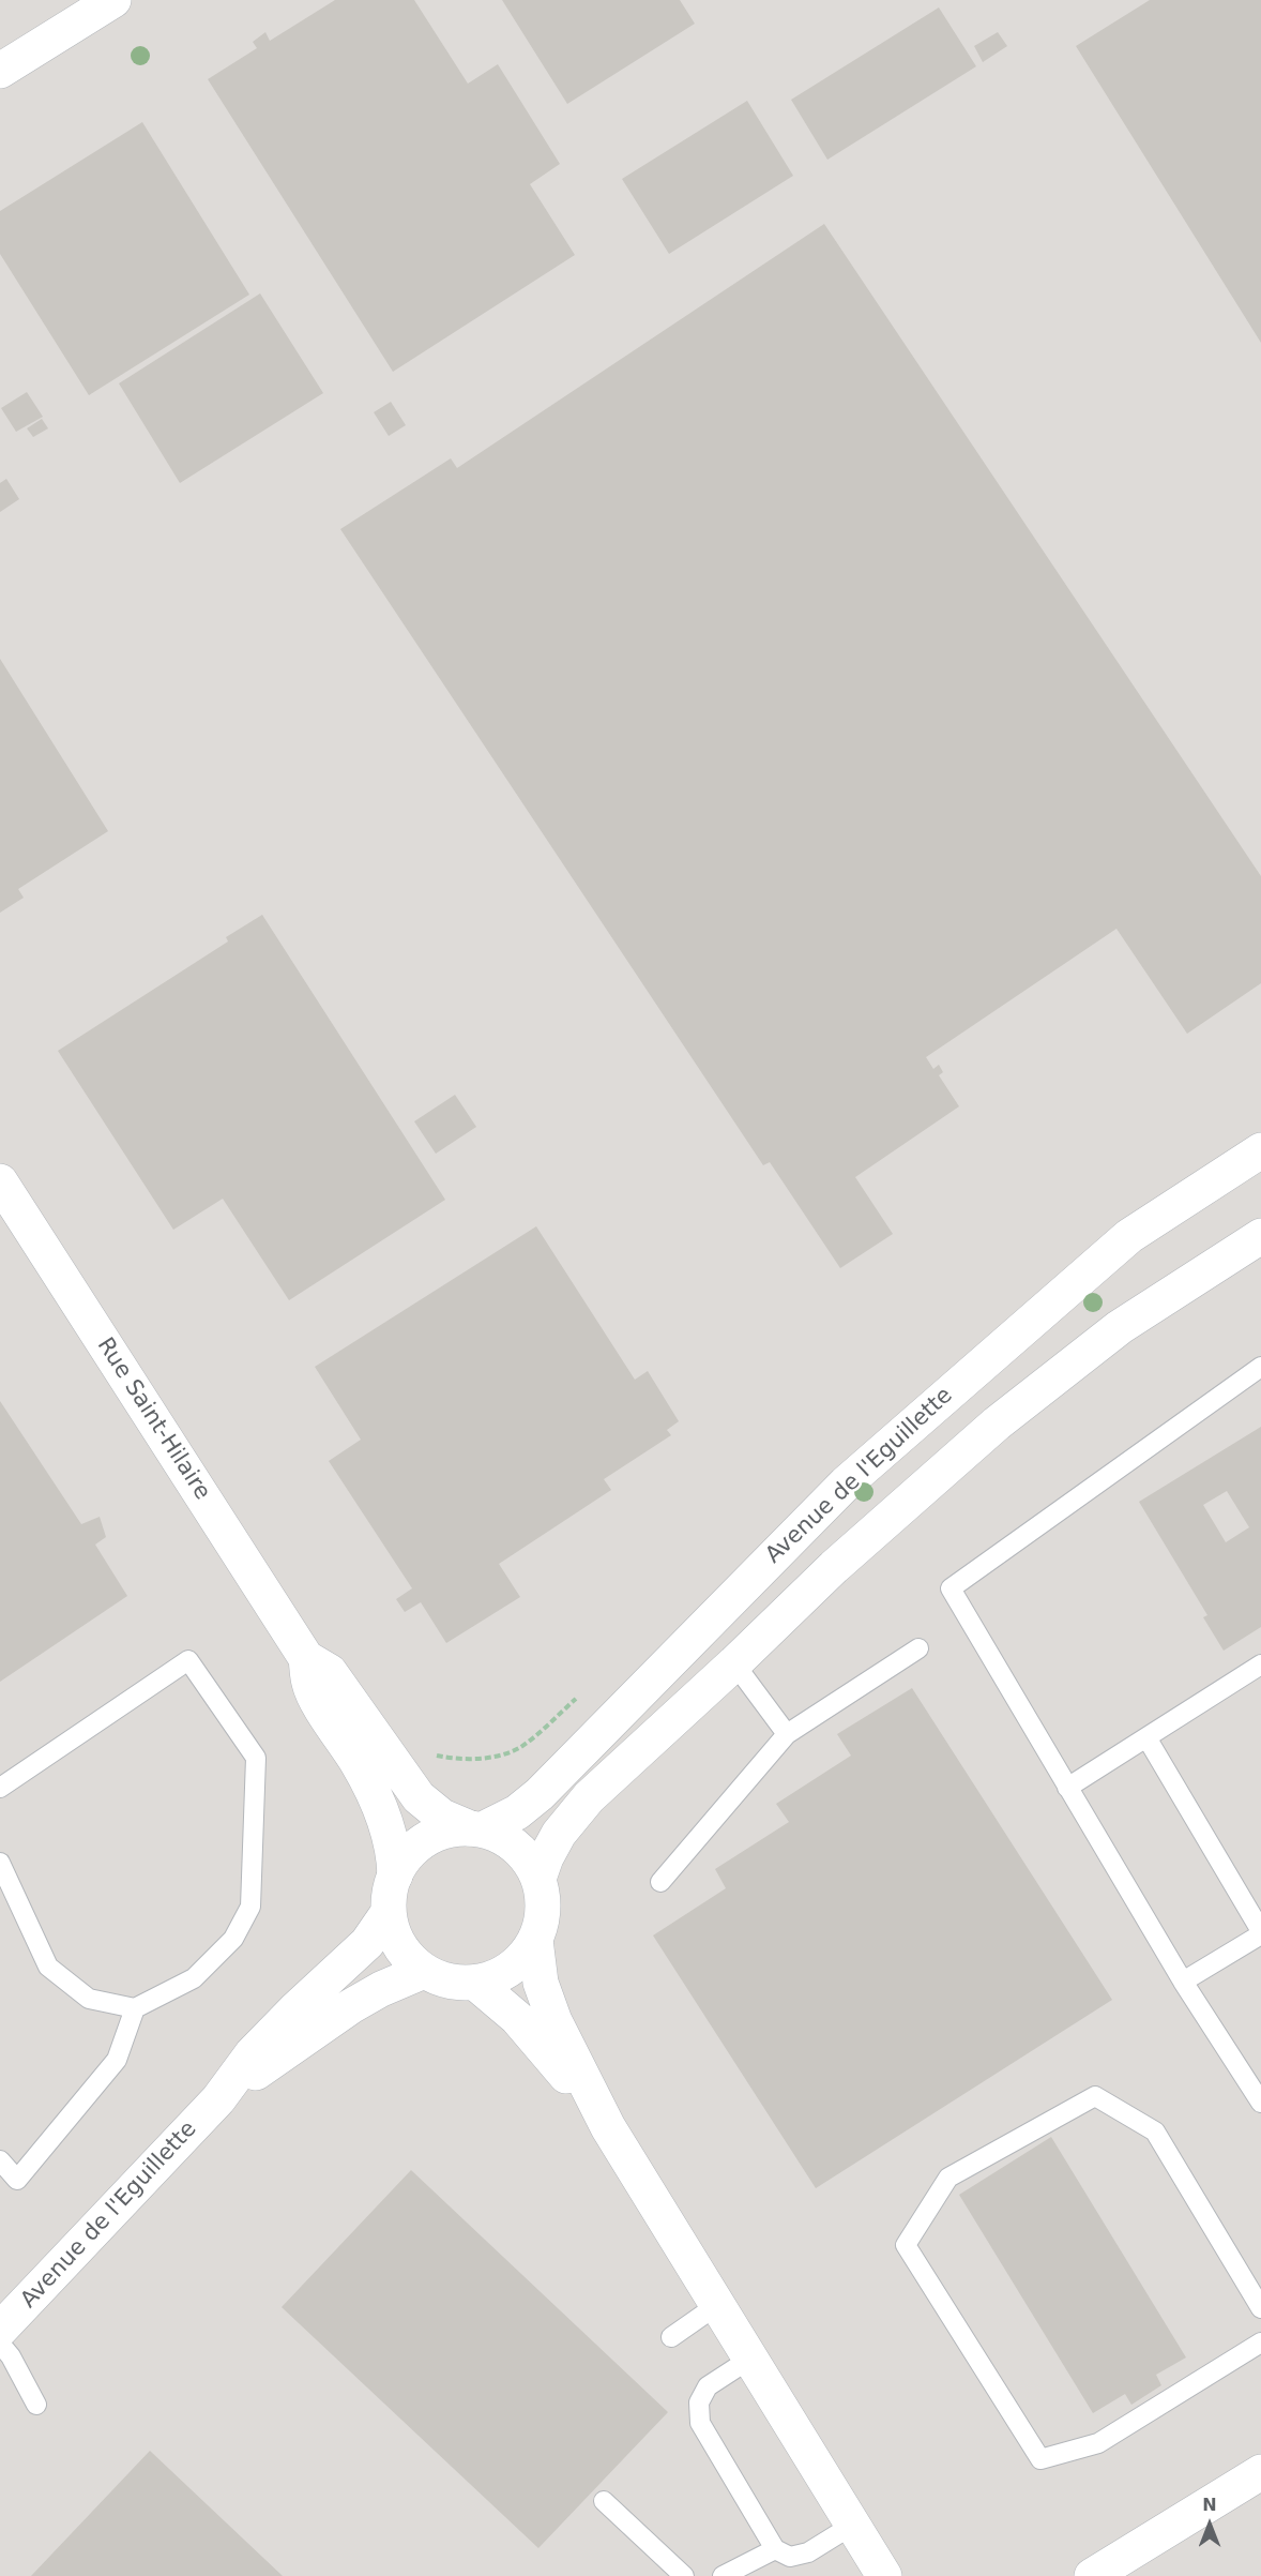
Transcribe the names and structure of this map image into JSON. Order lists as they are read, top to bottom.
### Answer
{
  "streets": {
    "street": ["Rue Saint-Hilaire", "Avenue de l'Eguillette"]
  },
  "crossings": [
    ["Rue Saint-Hilaire", "Avenue de l'Eguillette"]
  ],
  "north": "top"
}
